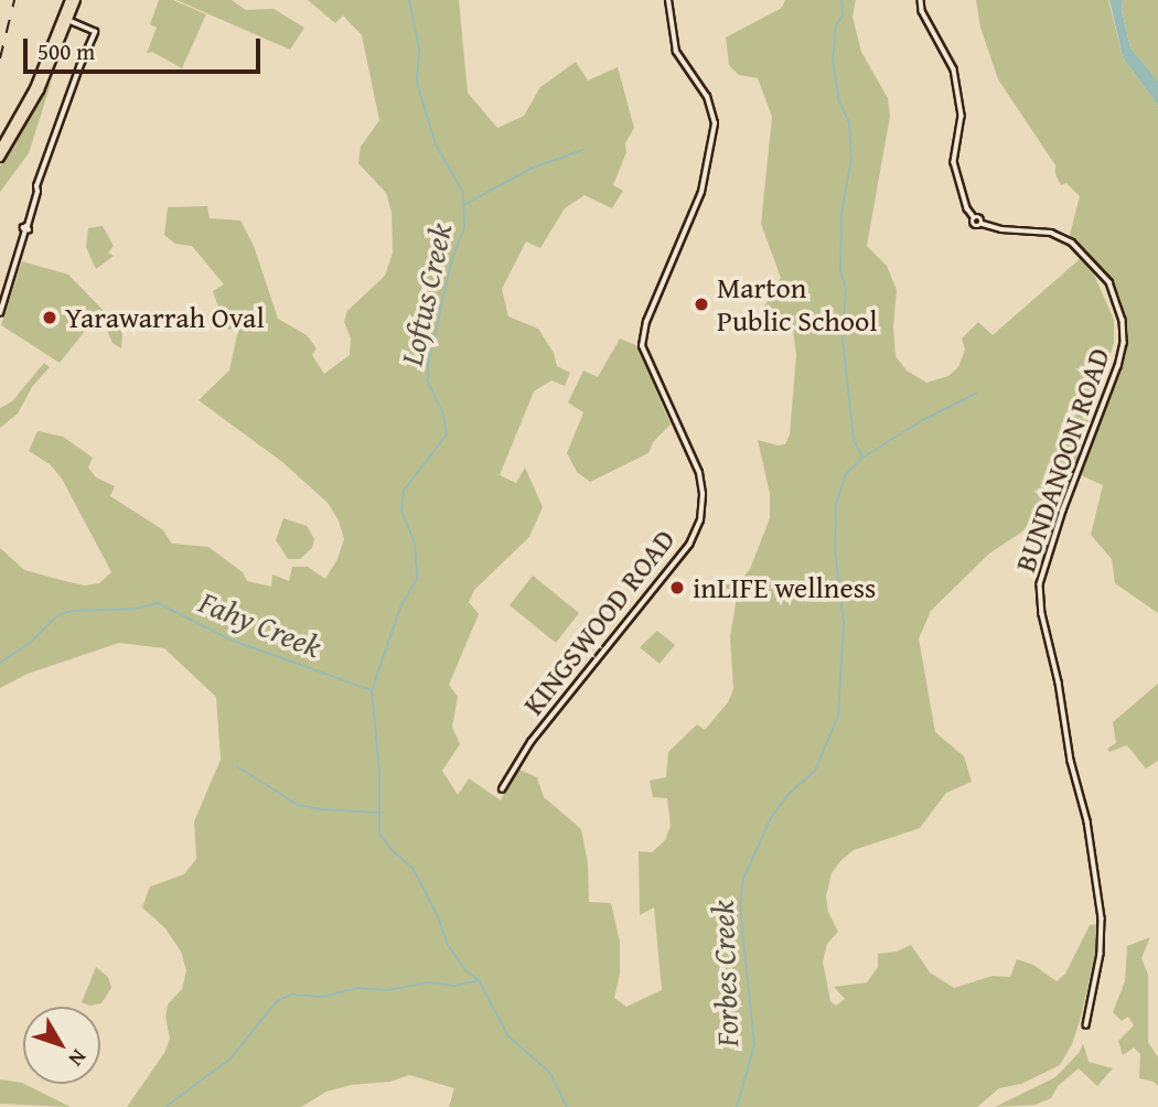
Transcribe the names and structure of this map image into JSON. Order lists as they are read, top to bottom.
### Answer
{
  "streets": {
    "street": ["BUNDANOON ROAD", "KINGSWOOD ROAD"]
  },
  "water": ["Loftus Creek", "Fahy Creek", "Forbes Creek"],
  "places": ["Marton Public School", "Yarawarrah Oval", "inLIFE wellness"],
  "scale_bar": "500 m",
  "north": "bottom right"
}
